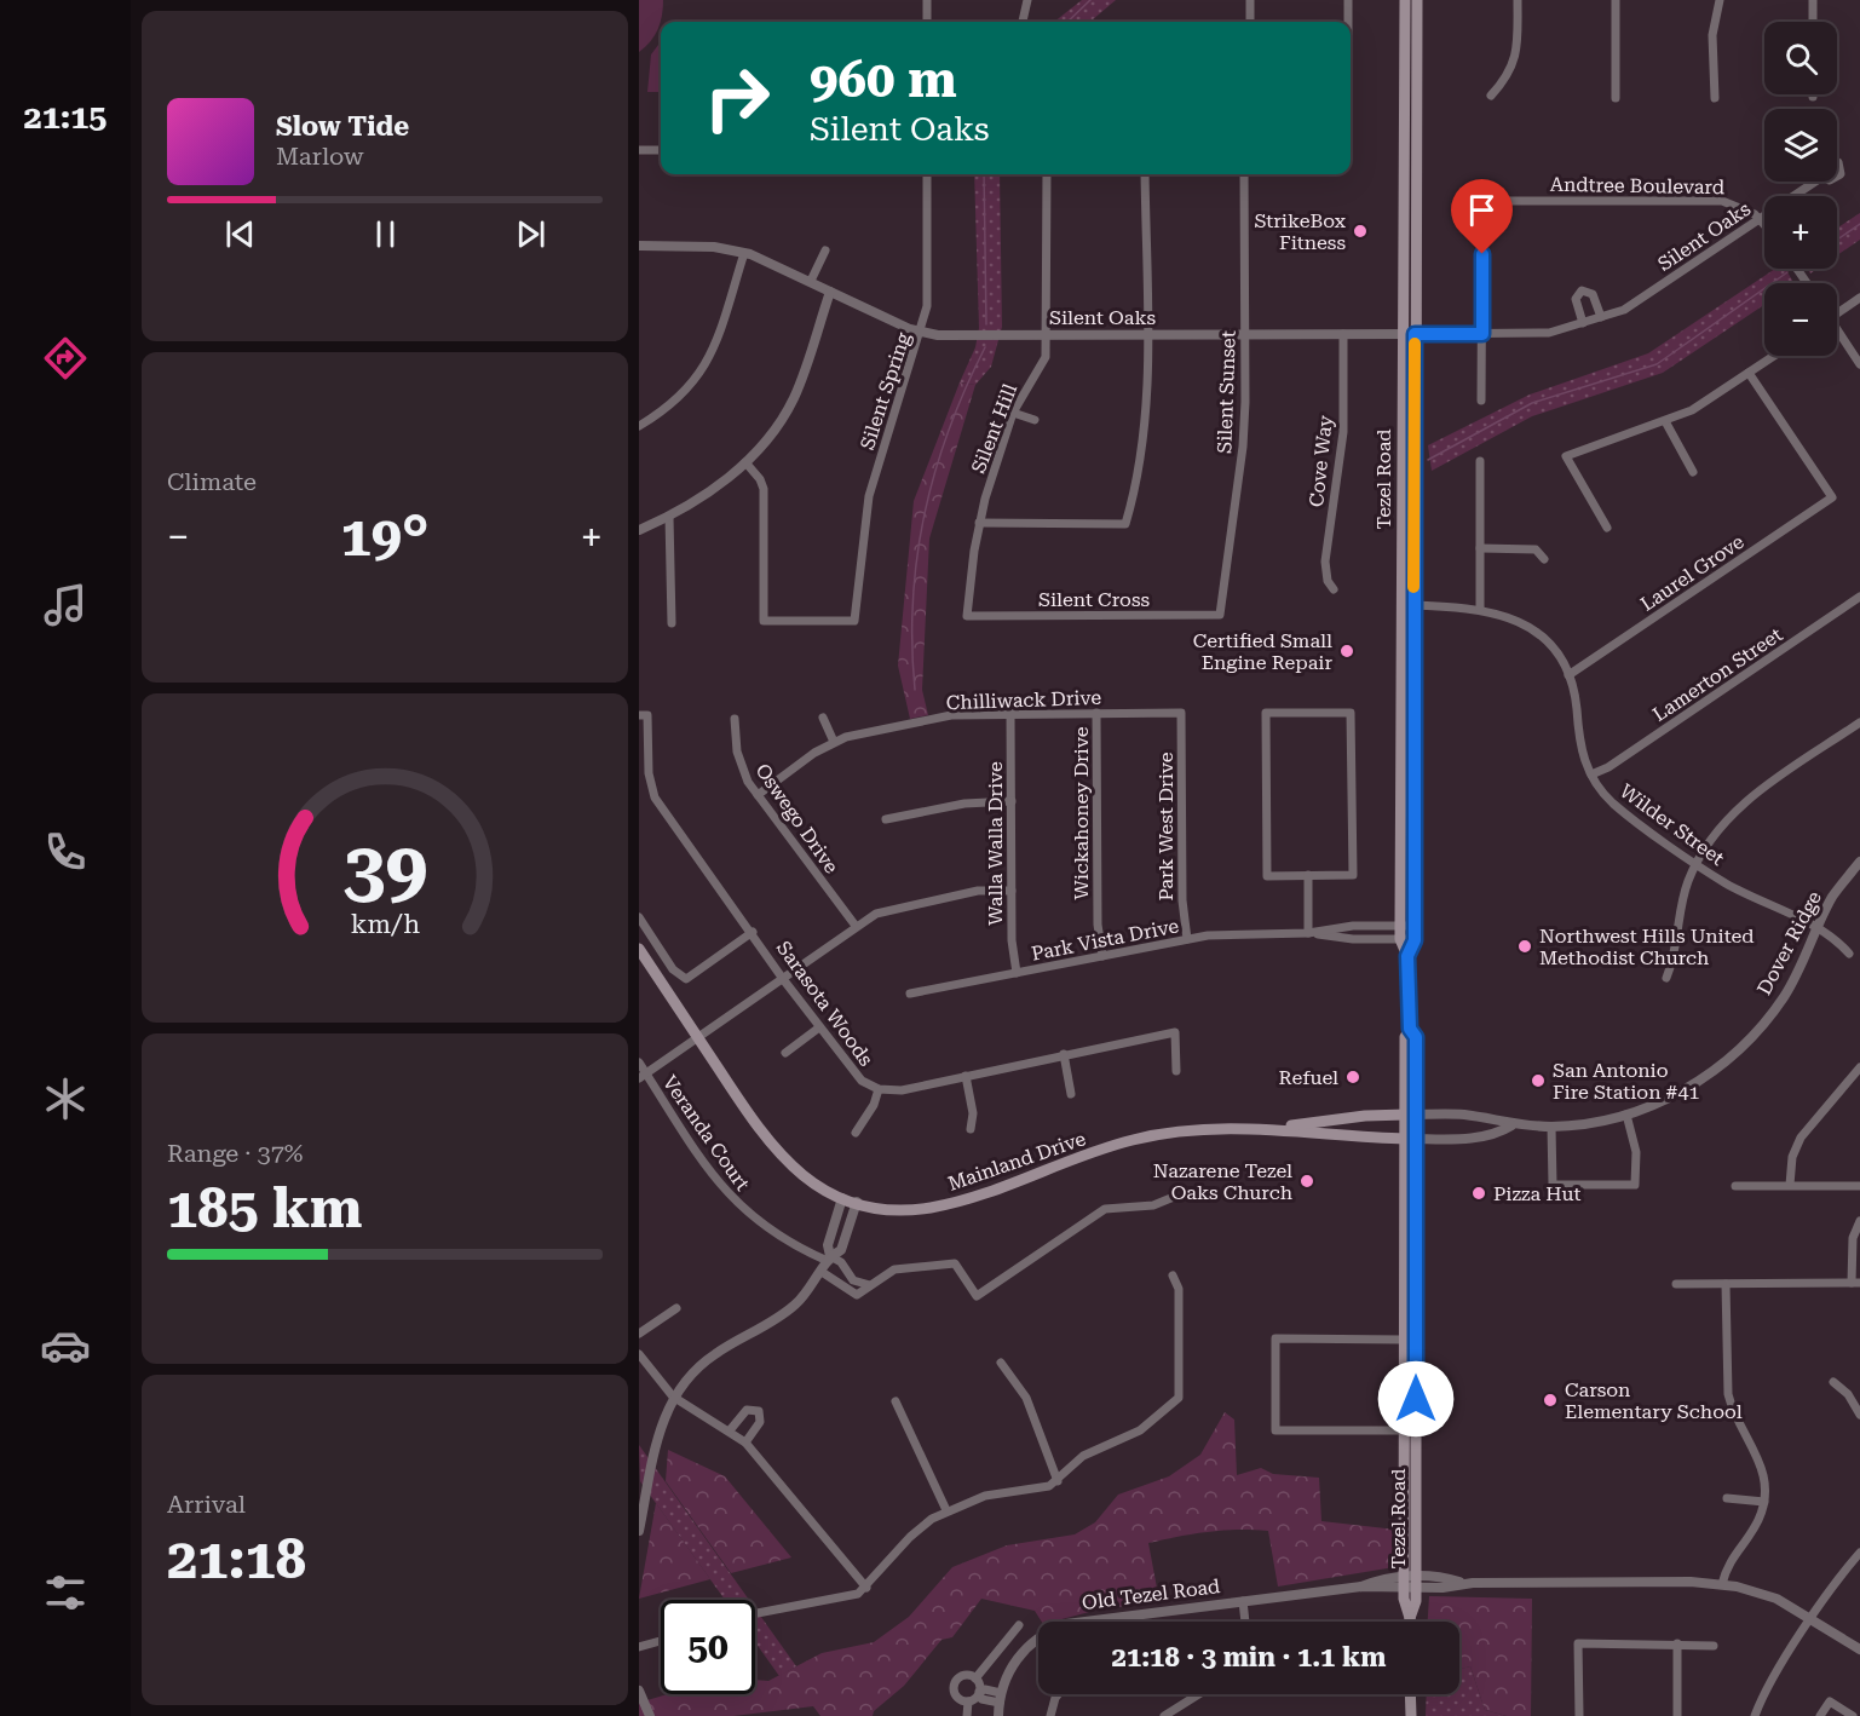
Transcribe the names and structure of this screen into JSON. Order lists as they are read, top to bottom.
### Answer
{
  "streets": {
    "main road": ["Tezel Road", "Mainland Drive"],
    "street": [
      "Andtree Boulevard",
      "Silent Oaks",
      "Silent Spring",
      "Silent Sunset",
      "Silent Hill",
      "Cove Way",
      "Laurel Grove",
      "Silent Cross",
      "Lamerton Street",
      "Chilliwack Drive",
      "Wickahoney Drive",
      "Oswego Drive",
      "Wilder Street",
      "Park West Drive",
      "Walla Walla Drive",
      "Park Vista Drive",
      "Dover Ridge",
      "Sarasota Woods",
      "Veranda Court",
      "Old Tezel Road"
    ]
  },
  "crossings": [
    ["Andtree Boulevard", "Silent Oaks"],
    ["Silent Oaks", "Silent Spring"],
    ["Silent Oaks", "Silent Sunset"],
    ["Silent Oaks", "Silent Hill"],
    ["Silent Oaks", "Cove Way"],
    ["Silent Oaks", "Tezel Road"],
    ["Silent Sunset", "Silent Cross"],
    ["Silent Hill", "Silent Cross"],
    ["Tezel Road", "Wilder Street"],
    ["Tezel Road", "Park Vista Drive"],
    ["Tezel Road", "Dover Ridge"],
    ["Tezel Road", "Mainland Drive"],
    ["Tezel Road", "Old Tezel Road"],
    ["Laurel Grove", "Wilder Street"],
    ["Lamerton Street", "Wilder Street"],
    ["Chilliwack Drive", "Wickahoney Drive"],
    ["Chilliwack Drive", "Oswego Drive"],
    ["Chilliwack Drive", "Park West Drive"],
    ["Chilliwack Drive", "Walla Walla Drive"],
    ["Wickahoney Drive", "Park Vista Drive"],
    ["Wilder Street", "Dover Ridge"],
    ["Park West Drive", "Park Vista Drive"],
    ["Walla Walla Drive", "Park Vista Drive"],
    ["Dover Ridge", "Mainland Drive"]
  ],
  "places": [
    "StrikeBox Fitness",
    "Certified Small Engine Repair",
    "Northwest Hills United Methodist Church",
    "Refuel",
    "San Antonio Fire Station #41",
    "Nazarene Tezel Oaks Church",
    "Pizza Hut",
    "Carson Elementary School"
  ],
  "page": {
    "tabs": "21:15",
    "map_buttons": ["+", "−"],
    "turn": ["960 m", "Silent Oaks"],
    "song": ["Slow Tide", "Marlow"],
    "tile": [
      "Climate",
      ["Range · 37%", "185 km"],
      ["Arrival", "21:18"]
    ],
    "heat": ["−", "19°", "+"],
    "limit": "50",
    "trip": "21:18 · 3 min · 1.1 km",
    "gauge": ["39", "km/h"]
  }
}
